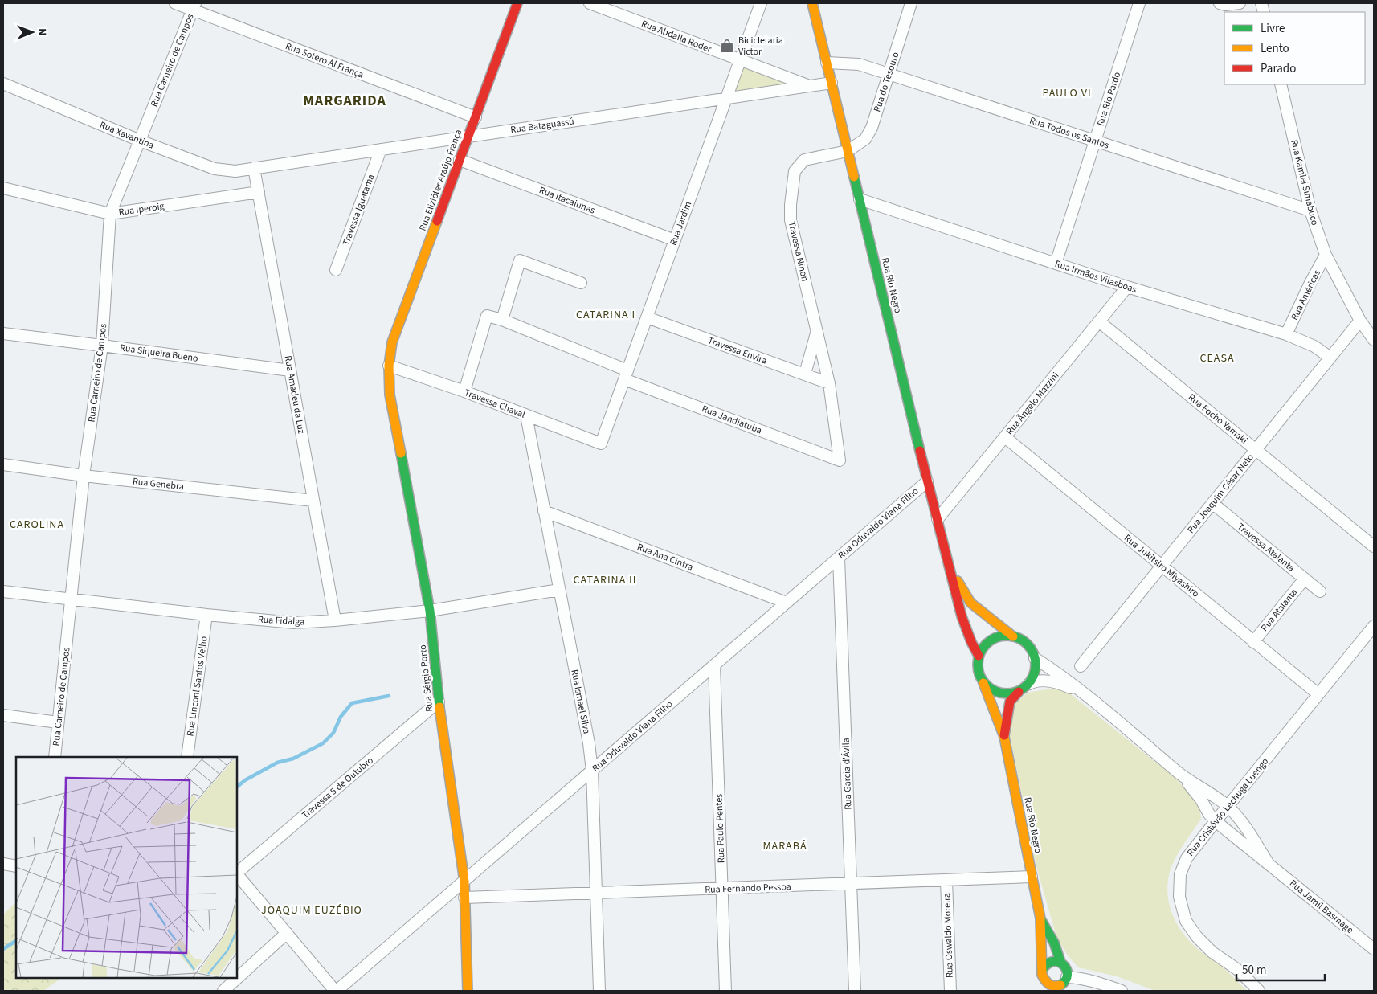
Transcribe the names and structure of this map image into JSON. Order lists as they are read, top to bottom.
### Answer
{
  "streets": {
    "main road": ["Rua Elizióter Araújo França", "Rua Rio Negro", "Rua Sérgio Porto"],
    "street": [
      "Rua Abdalla Roder",
      "Rua Carneiro de Campos",
      "Rua Sotero Al França",
      "Rua do Tesouro",
      "Rua Rio Pardo",
      "Rua Bataguassú",
      "Rua Todos os Santos",
      "Rua Xavantina",
      "Rua Kamiei Simabuco",
      "Rua Itacaiunas",
      "Rua Iperoig",
      "Travessa Iguatama",
      "Rua Jardim",
      "Travessa Ninon",
      "Rua Irmãos Vilasboas",
      "Rua Américas",
      "Travessa Envira",
      "Rua Siqueira Bueno",
      "Rua Amadeu da Luz",
      "Travessa Chaval",
      "Rua Ângelo Mazzini",
      "Rua Focho Yamaki",
      "Rua Jandiatuba",
      "Rua Genebra",
      "Rua Joaquim César Neto",
      "Rua Oduvaldo Viana Filho",
      "Travessa Atalanta",
      "Rua Ana Cintra",
      "Rua Jukitsiro Miyashiro",
      "Rua Atalanta",
      "Rua Fidalga",
      "Rua Linconl Santos Velho",
      "Rua Ismael Silva",
      "Rua Garcia d'Ávila",
      "Travessa 5 de Outubro",
      "Rua Cristóvão Lechuga Luengo",
      "Rua Paulo Pentes",
      "Rua Fernando Pessoa",
      "Rua Jamil Basmage",
      "Rua Oswaldo Moreira"
    ]
  },
  "crossings": [
    ["Rua Abdalla Roder", "Rua Bataguassú"],
    ["Rua Abdalla Roder", "Rua Jardim"],
    ["Rua Carneiro de Campos", "Rua Sotero Al França"],
    ["Rua Carneiro de Campos", "Rua Xavantina"],
    ["Rua Carneiro de Campos", "Rua Iperoig"],
    ["Rua Carneiro de Campos", "Rua Siqueira Bueno"],
    ["Rua Carneiro de Campos", "Rua Genebra"],
    ["Rua Carneiro de Campos", "Rua Fidalga"],
    ["Rua Sotero Al França", "Rua Elizióter Araújo França"],
    ["Rua do Tesouro", "Rua Todos os Santos"],
    ["Rua do Tesouro", "Travessa Ninon"],
    ["Rua do Tesouro", "Rua Rio Negro"],
    ["Rua Rio Pardo", "Rua Todos os Santos"],
    ["Rua Rio Pardo", "Rua Irmãos Vilasboas"],
    ["Rua Bataguassú", "Rua Xavantina"],
    ["Rua Bataguassú", "Rua Elizióter Araújo França"],
    ["Rua Bataguassú", "Travessa Iguatama"],
    ["Rua Bataguassú", "Rua Jardim"],
    ["Rua Bataguassú", "Rua Rio Negro"],
    ["Rua Bataguassú", "Rua Amadeu da Luz"],
    ["Rua Todos os Santos", "Rua Kamiei Simabuco"],
    ["Rua Todos os Santos", "Rua Rio Negro"],
    ["Rua Xavantina", "Rua Amadeu da Luz"],
    ["Rua Elizióter Araújo França", "Rua Itacaiunas"],
    ["Rua Elizióter Araújo França", "Travessa Chaval"],
    ["Rua Elizióter Araújo França", "Rua Sérgio Porto"],
    ["Rua Kamiei Simabuco", "Rua Américas"],
    ["Rua Kamiei Simabuco", "Rua Joaquim César Neto"],
    ["Rua Itacaiunas", "Rua Jardim"],
    ["Rua Iperoig", "Rua Amadeu da Luz"],
    ["Rua Jardim", "Travessa Envira"],
    ["Rua Jardim", "Travessa Chaval"],
    ["Rua Jardim", "Rua Jandiatuba"],
    ["Travessa Ninon", "Rua Rio Negro"],
    ["Travessa Ninon", "Travessa Envira"],
    ["Travessa Ninon", "Rua Jandiatuba"],
    ["Rua Irmãos Vilasboas", "Rua Rio Negro"],
    ["Rua Irmãos Vilasboas", "Rua Américas"],
    ["Rua Irmãos Vilasboas", "Rua Ângelo Mazzini"],
    ["Rua Irmãos Vilasboas", "Rua Joaquim César Neto"],
    ["Rua Rio Negro", "Rua Ângelo Mazzini"],
    ["Rua Rio Negro", "Rua Oduvaldo Viana Filho"],
    ["Rua Rio Negro", "Rua Fernando Pessoa"],
    ["Rua Rio Negro", "Rua Jamil Basmage"],
    ["Rua Siqueira Bueno", "Rua Amadeu da Luz"],
    ["Rua Amadeu da Luz", "Rua Genebra"],
    ["Rua Amadeu da Luz", "Rua Fidalga"],
    ["Travessa Chaval", "Rua Jandiatuba"],
    ["Travessa Chaval", "Rua Sérgio Porto"],
    ["Travessa Chaval", "Rua Ismael Silva"],
    ["Rua Ângelo Mazzini", "Rua Focho Yamaki"],
    ["Rua Ângelo Mazzini", "Rua Jukitsiro Miyashiro"],
    ["Rua Focho Yamaki", "Rua Joaquim César Neto"],
    ["Rua Joaquim César Neto", "Travessa Atalanta"],
    ["Rua Joaquim César Neto", "Rua Jukitsiro Miyashiro"],
    ["Rua Oduvaldo Viana Filho", "Rua Ana Cintra"],
    ["Rua Oduvaldo Viana Filho", "Rua Sérgio Porto"],
    ["Rua Oduvaldo Viana Filho", "Rua Ismael Silva"],
    ["Rua Oduvaldo Viana Filho", "Rua Garcia d'Ávila"],
    ["Rua Oduvaldo Viana Filho", "Rua Paulo Pentes"],
    ["Travessa Atalanta", "Rua Atalanta"],
    ["Rua Ana Cintra", "Rua Ismael Silva"],
    ["Rua Jukitsiro Miyashiro", "Rua Atalanta"],
    ["Rua Jukitsiro Miyashiro", "Rua Cristóvão Lechuga Luengo"],
    ["Rua Fidalga", "Rua Sérgio Porto"],
    ["Rua Fidalga", "Rua Linconl Santos Velho"],
    ["Rua Fidalga", "Rua Ismael Silva"],
    ["Rua Sérgio Porto", "Travessa 5 de Outubro"],
    ["Rua Sérgio Porto", "Rua Fernando Pessoa"],
    ["Rua Ismael Silva", "Rua Fernando Pessoa"],
    ["Rua Garcia d'Ávila", "Rua Fernando Pessoa"],
    ["Rua Cristóvão Lechuga Luengo", "Rua Jamil Basmage"],
    ["Rua Paulo Pentes", "Rua Fernando Pessoa"],
    ["Rua Fernando Pessoa", "Rua Oswaldo Moreira"]
  ],
  "districts": [
    "PAULO VI",
    "MARGARIDA",
    "CATARINA I",
    "CEASA",
    "CAROLINA",
    "CATARINA II",
    "MARABÁ",
    "JOAQUIM EUZÉBIO"
  ],
  "places": {
    "shop": ["Bicicletaria Victor"]
  },
  "legend": ["Livre", "Lento", "Parado"],
  "scale_bar": "50 m",
  "north": "right"
}
